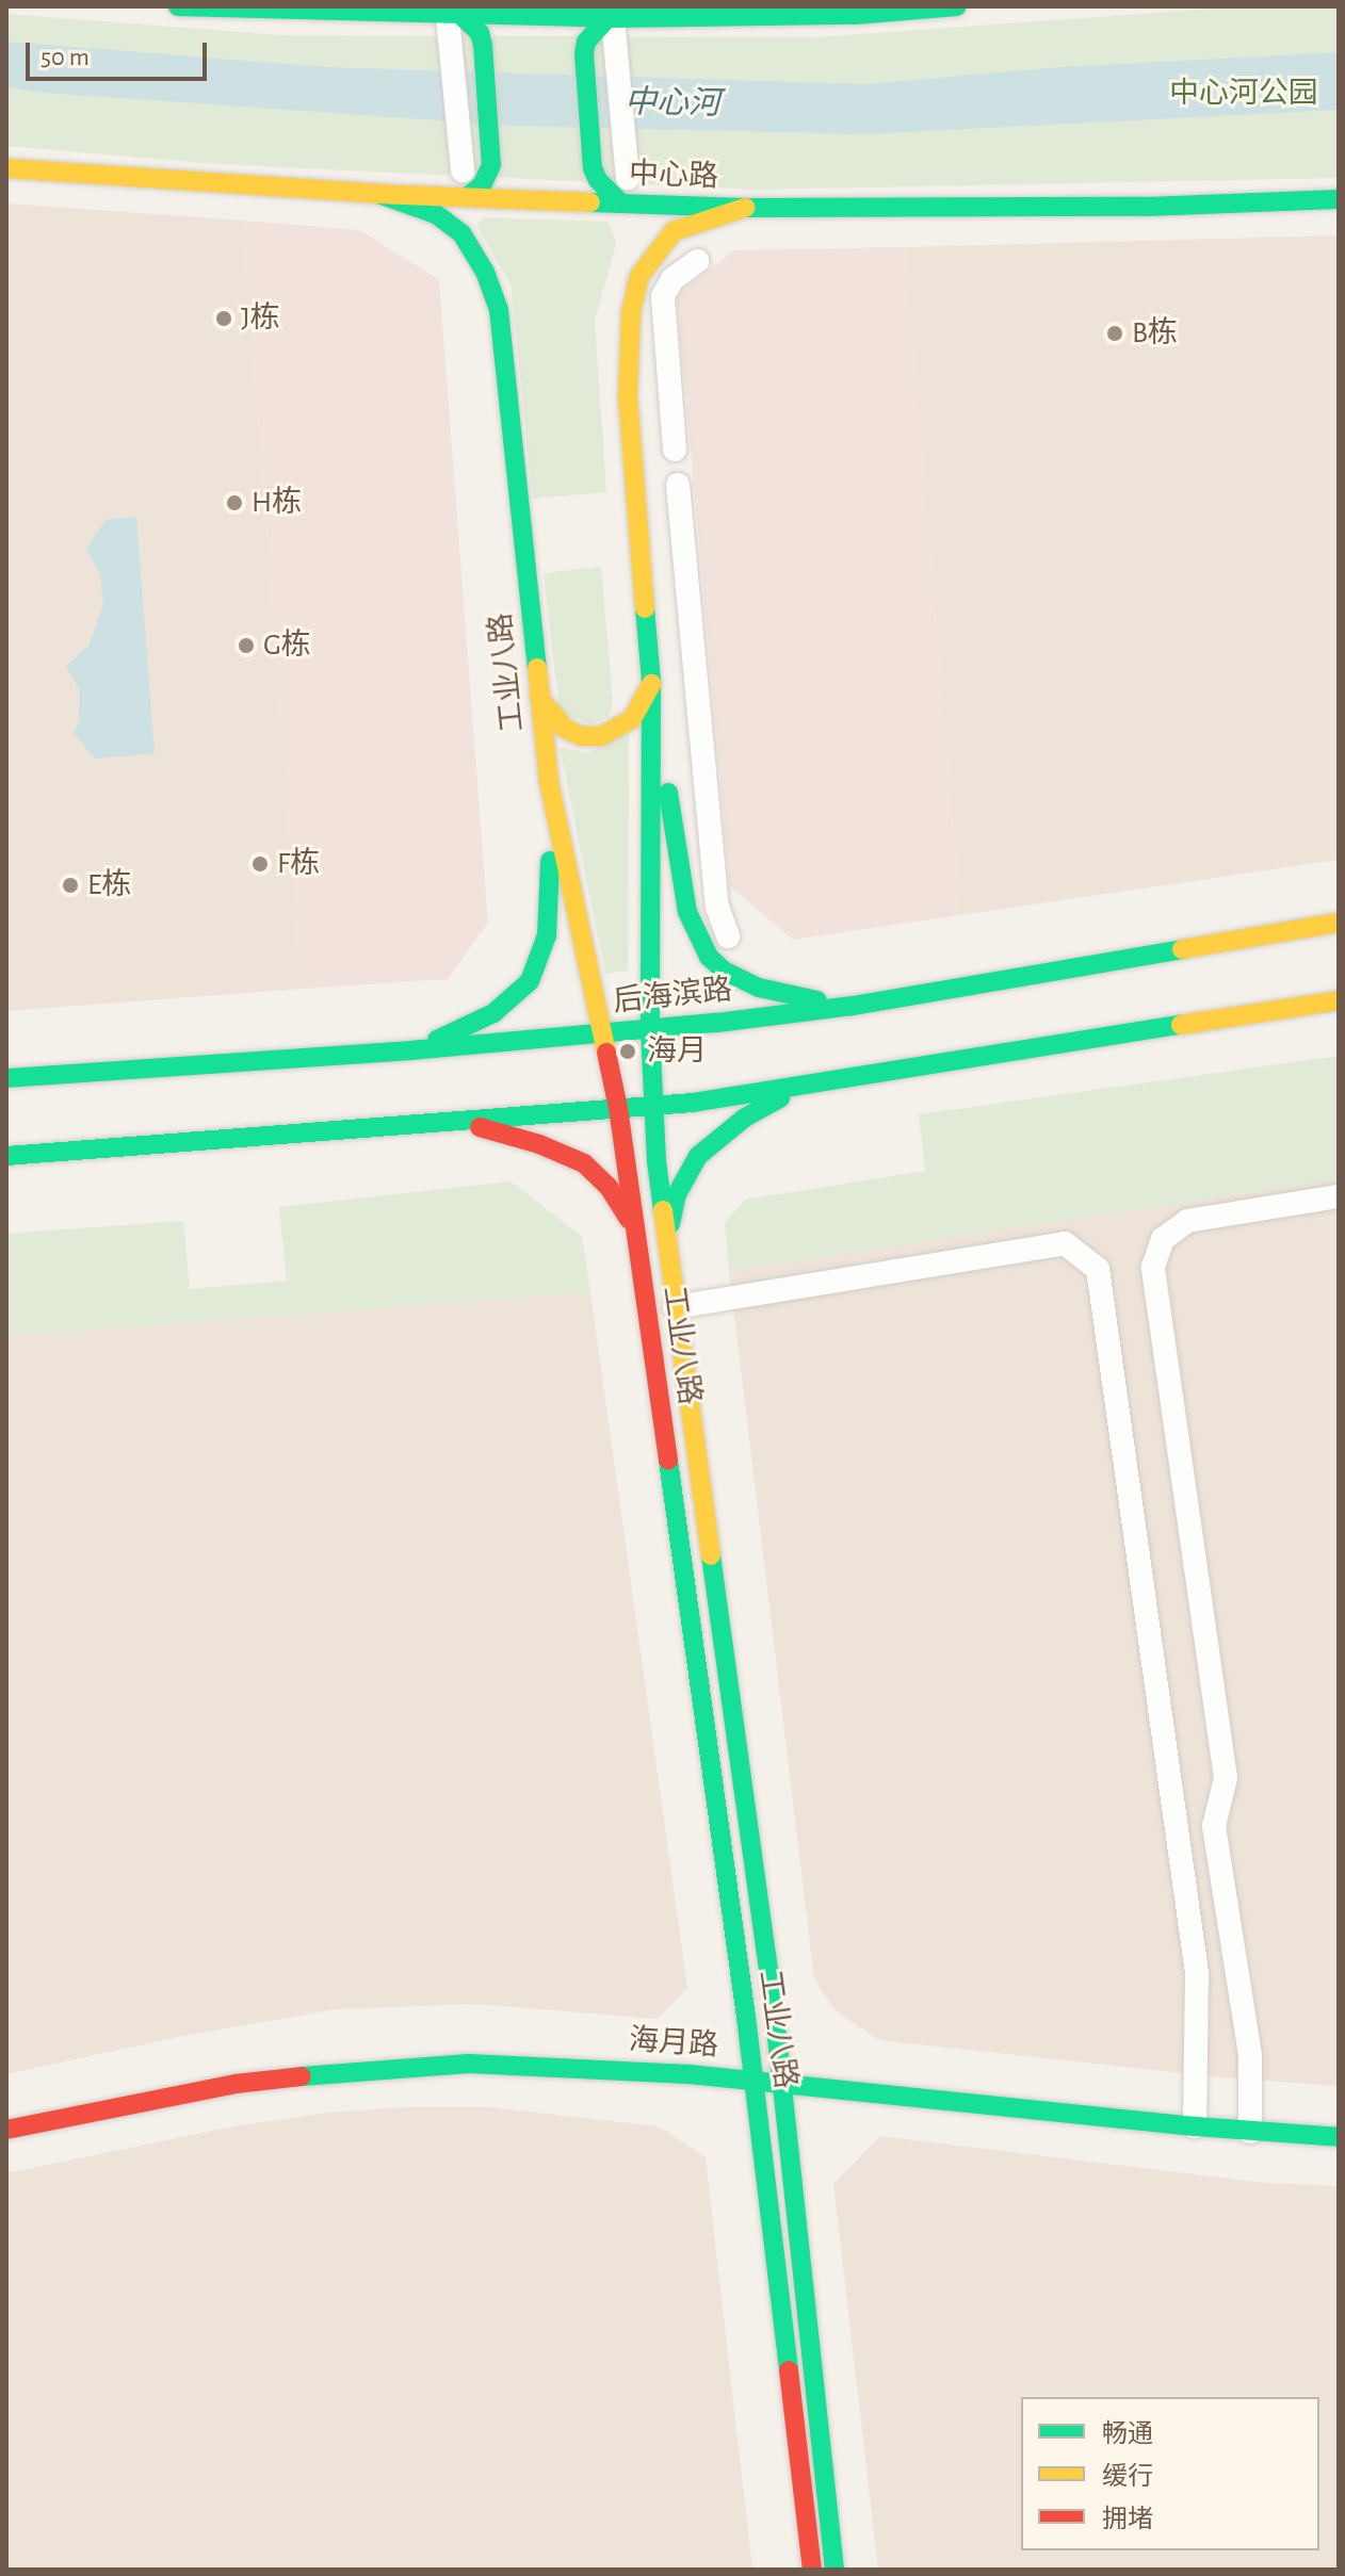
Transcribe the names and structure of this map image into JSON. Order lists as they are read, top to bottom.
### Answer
{
  "streets": {
    "main road": [
      "中心路",
      "工业八路",
      "后海滨路",
      "海月路"
    ]
  },
  "crossings": [
    ["中心路", "工业八路"],
    ["工业八路", "后海滨路"],
    ["工业八路", "海月路"]
  ],
  "water": ["中心河"],
  "parks": ["中心河公园"],
  "places": [
    "J栋",
    "B栋",
    "H栋",
    "G栋",
    "F栋",
    "E栋",
    "海月"
  ],
  "legend": ["畅通", "缓行", "拥堵"],
  "scale_bar": "50 m"
}
